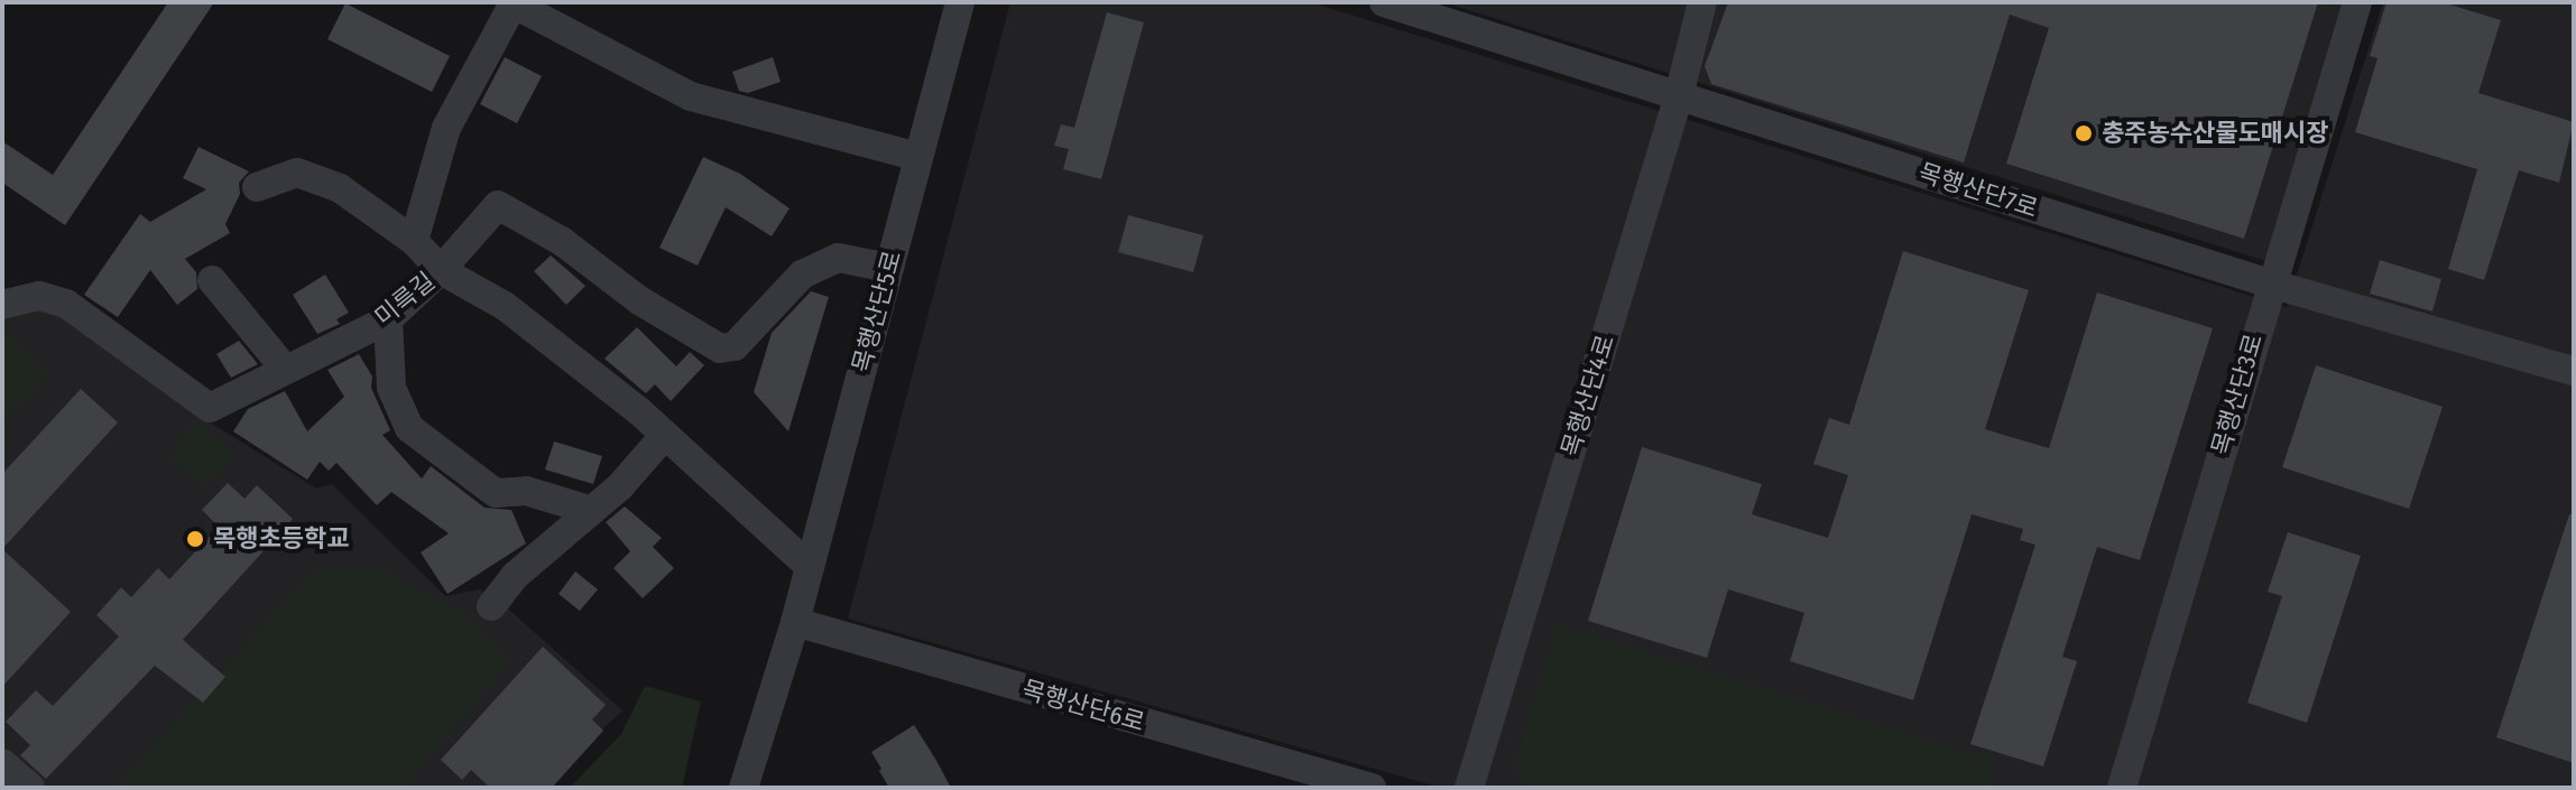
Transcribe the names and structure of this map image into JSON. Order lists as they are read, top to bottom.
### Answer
{
  "streets": {
    "street": [
      "목행산단7로",
      "미륵길",
      "목행산단5로",
      "목행산단3로",
      "목행산단4로",
      "목행산단6로"
    ]
  },
  "crossings": [
    ["목행산단7로", "목행산단3로"],
    ["목행산단7로", "목행산단4로"],
    ["미륵길", "목행산단5로"],
    ["목행산단5로", "목행산단6로"]
  ],
  "places": ["충주농수산물도매시장", "목행초등학교"]
}
